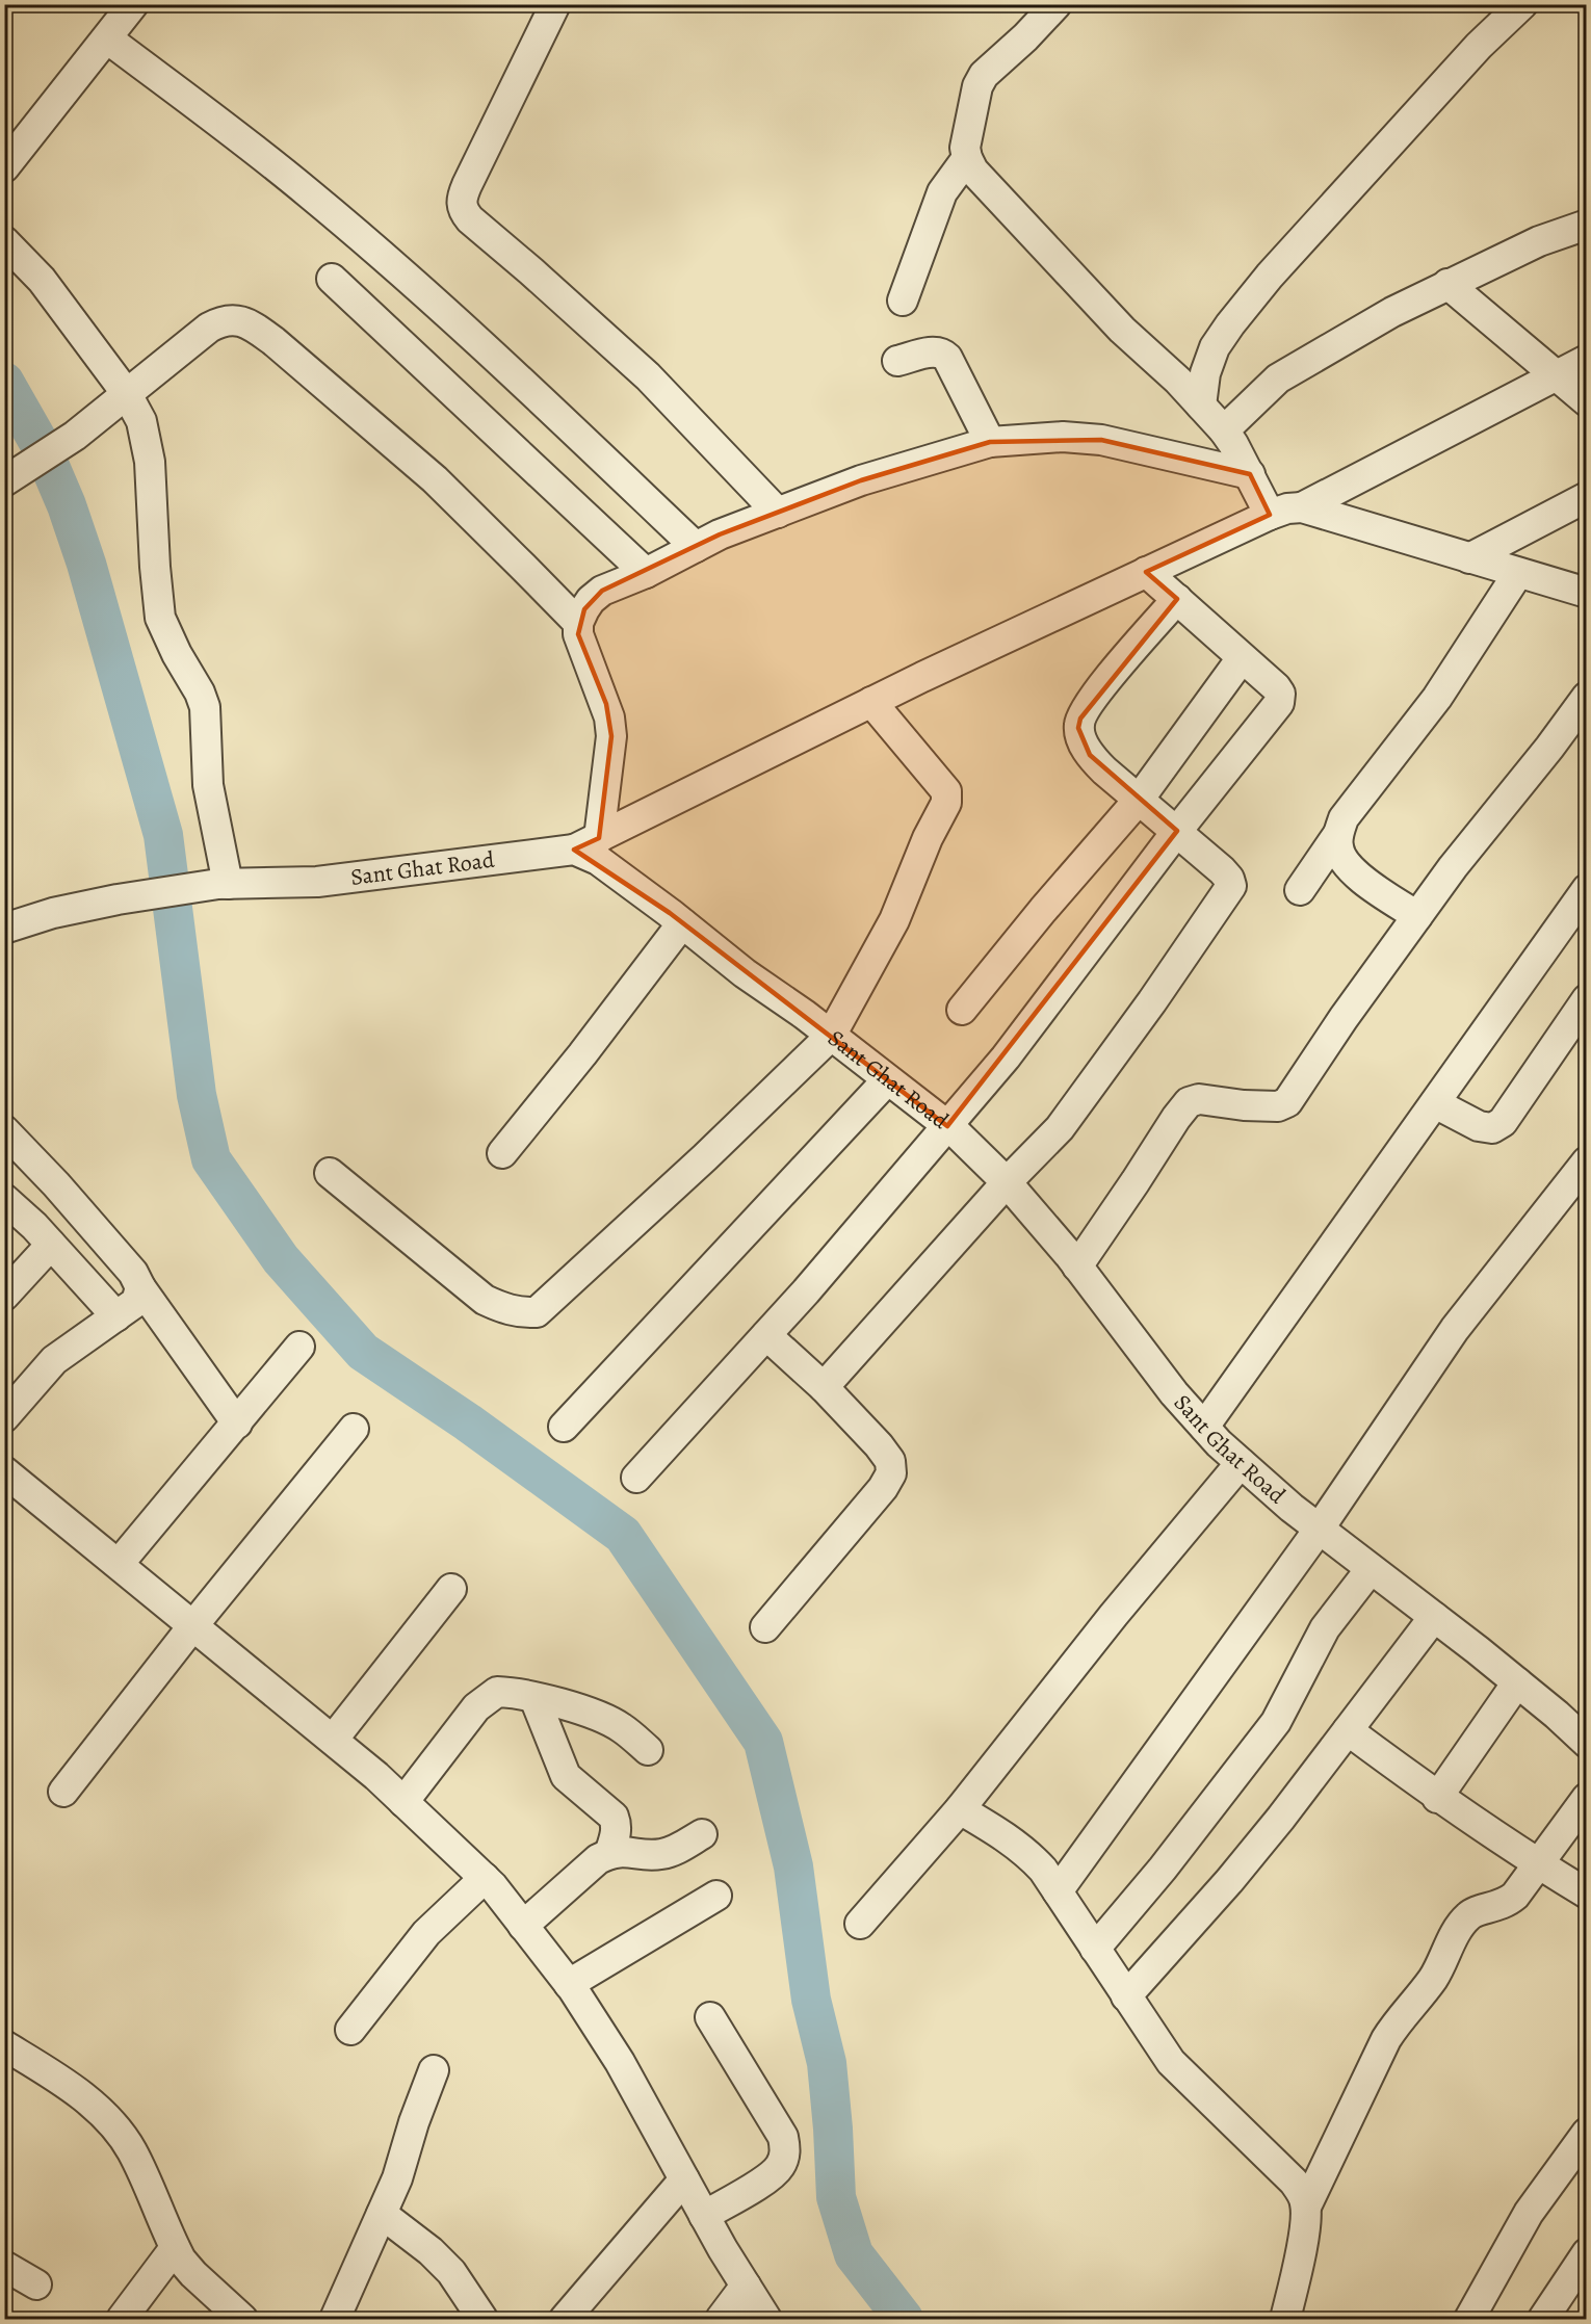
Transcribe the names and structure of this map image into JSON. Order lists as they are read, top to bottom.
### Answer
{
  "streets": {
    "street": ["Sant Ghat Road"]
  }
}
